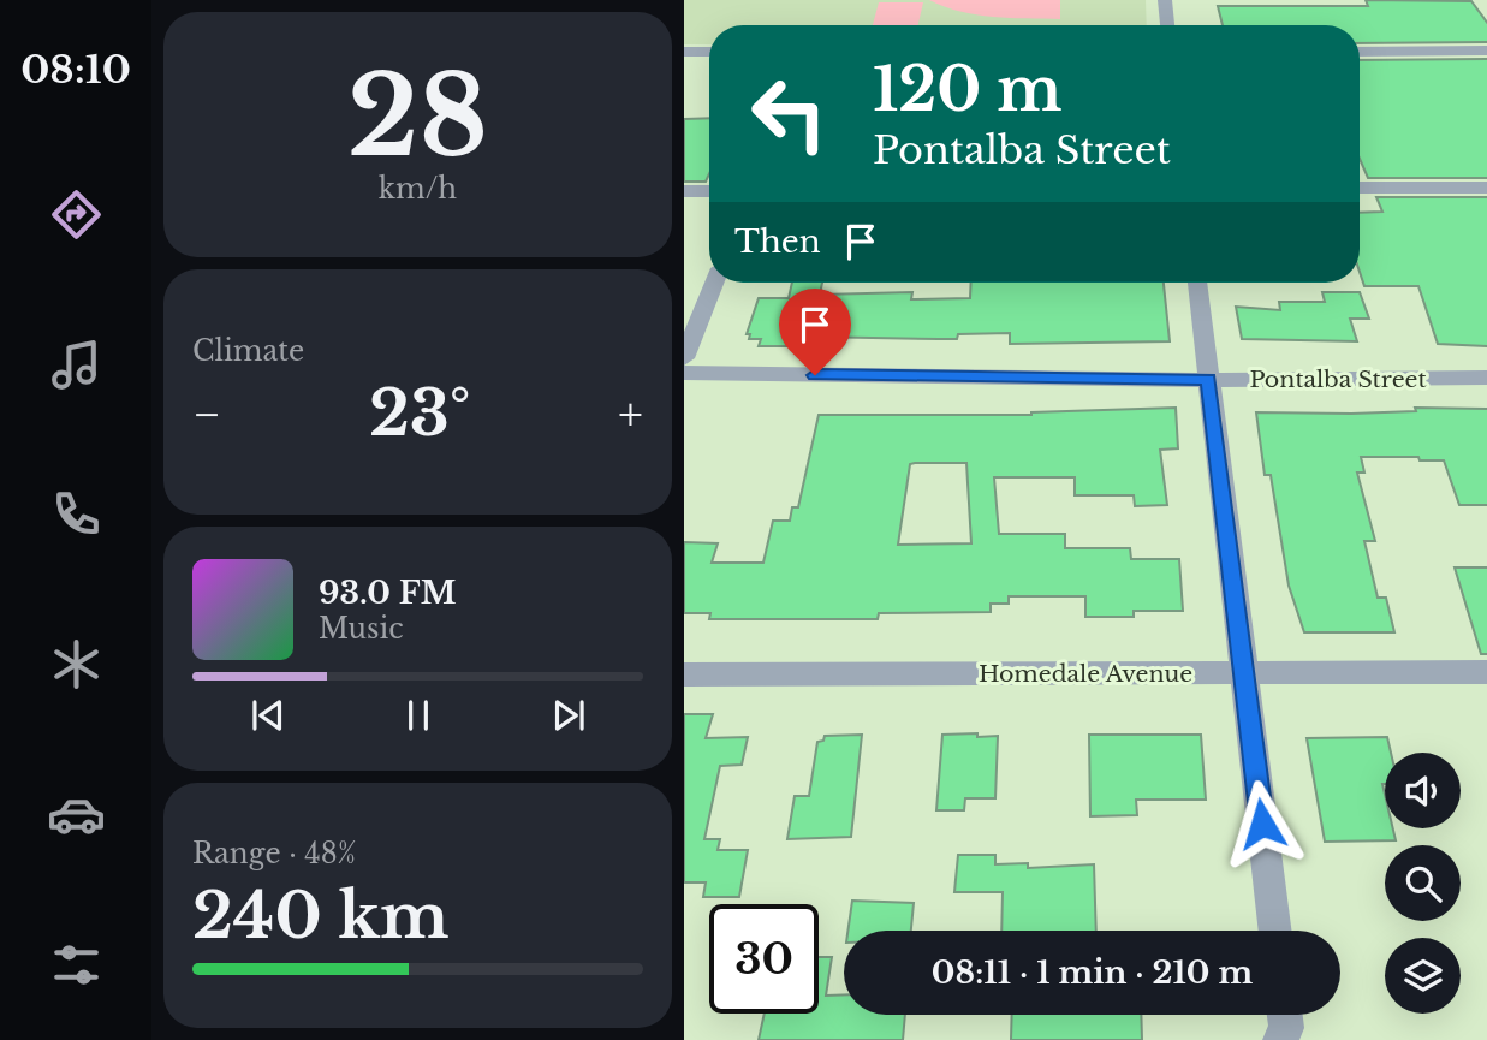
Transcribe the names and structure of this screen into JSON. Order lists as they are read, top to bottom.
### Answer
{
  "streets": {
    "street": ["Pontalba Street", "Homedale Avenue"]
  },
  "page": {
    "tabs": "08:10",
    "tile": [
      ["28", "km/h"],
      "Climate",
      ["Range · 48%", "240 km"]
    ],
    "turn": ["120 m", "Pontalba Street"],
    "then": "Then",
    "heat": ["−", "23°", "+"],
    "song": ["93.0 FM", "Music"],
    "limit": "30",
    "trip": "08:11 · 1 min · 210 m"
  }
}
